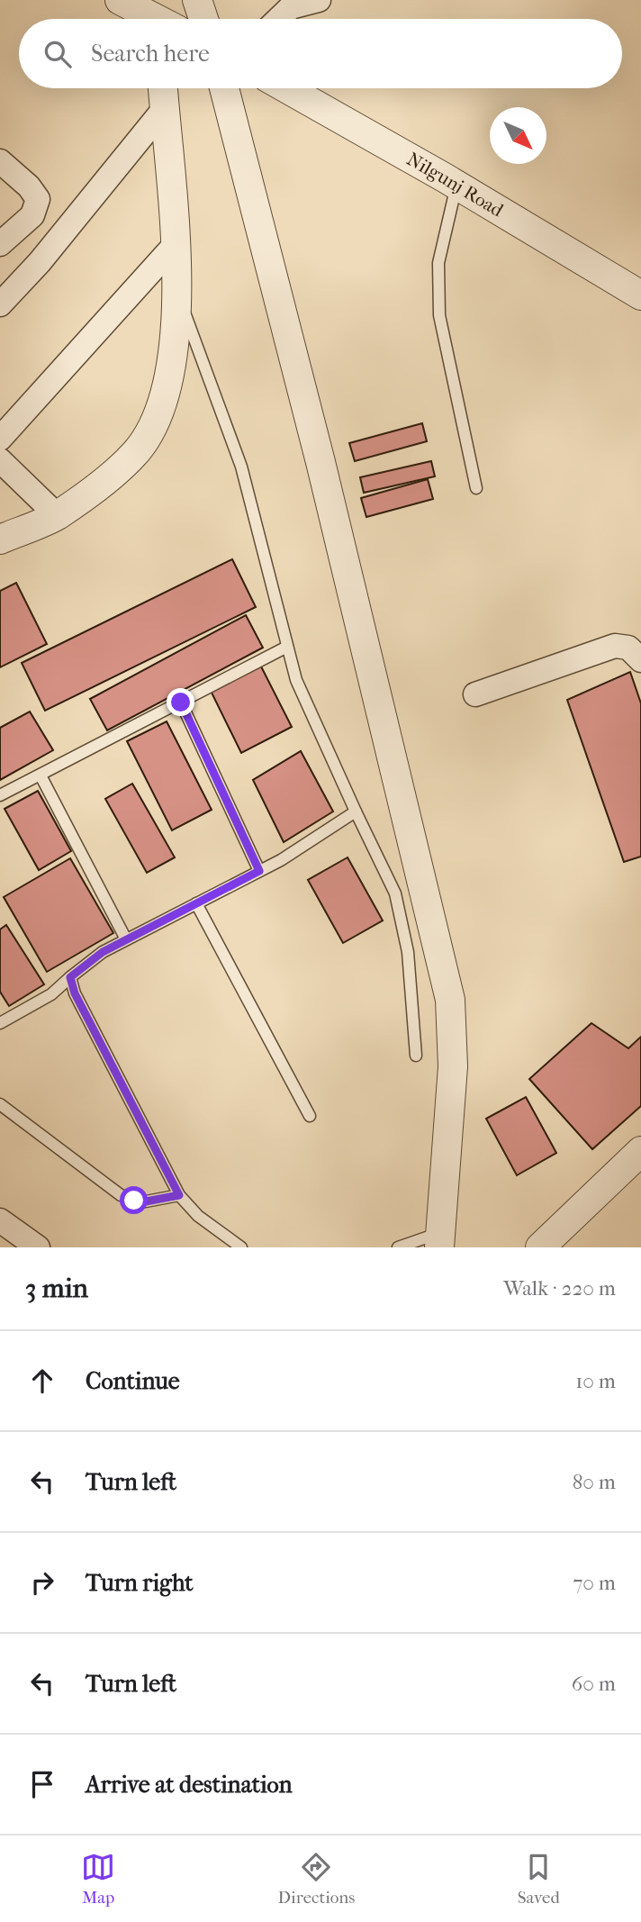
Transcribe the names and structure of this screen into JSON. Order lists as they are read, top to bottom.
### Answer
{
  "streets": {
    "street": ["Nilgunj Road"]
  },
  "north": "bottom right",
  "page": {
    "search": "Search here",
    "heading": ["3 min", "Walk · 220 m"],
    "list": [
      ["Continue", "10 m"],
      ["Turn left", "80 m"],
      ["Turn right", "70 m"],
      ["Turn left", "60 m"],
      "Arrive at destination"
    ],
    "nav": ["Map", "Directions", "Saved"]
  }
}
